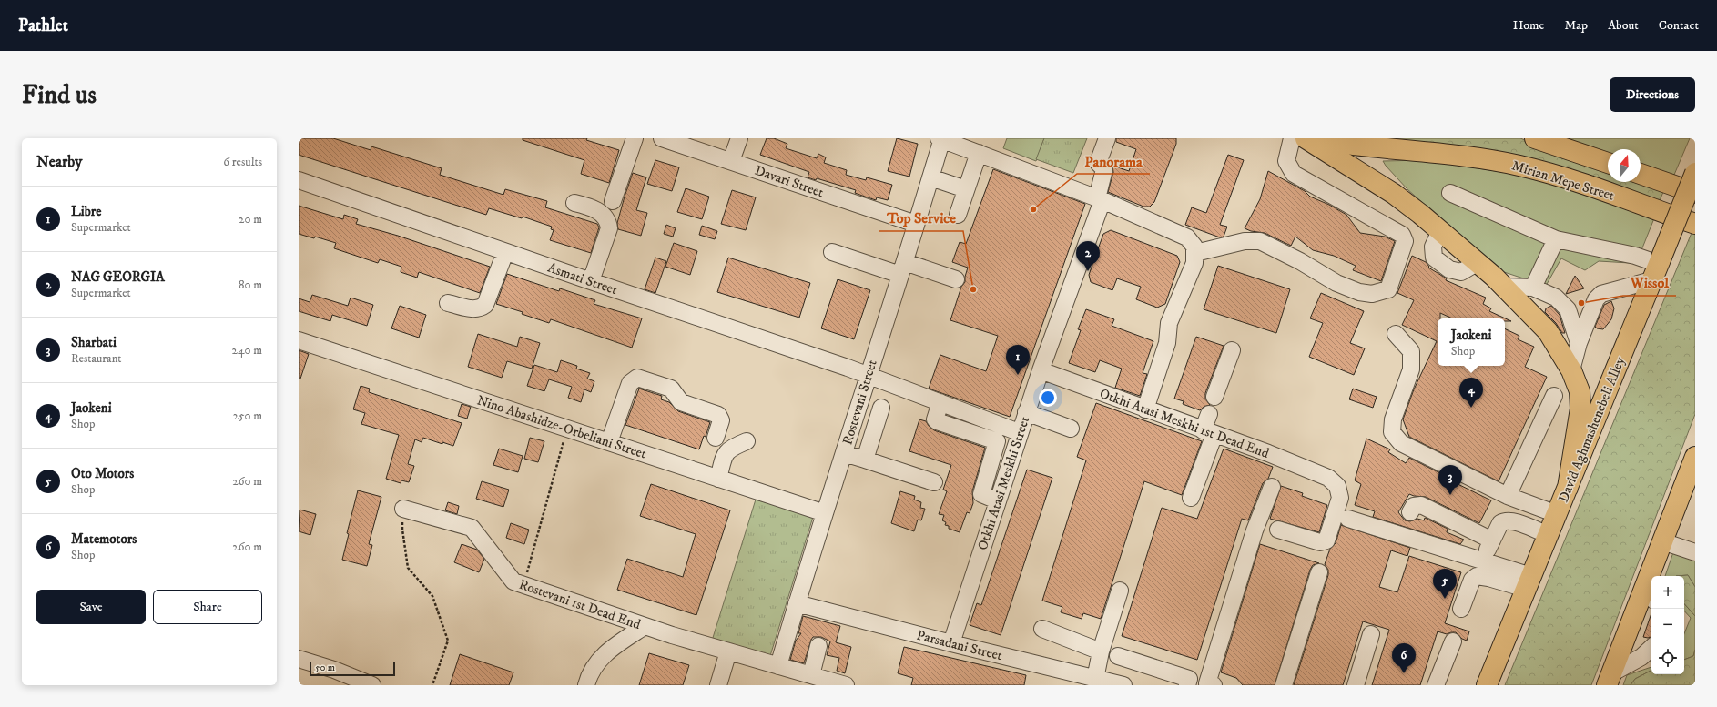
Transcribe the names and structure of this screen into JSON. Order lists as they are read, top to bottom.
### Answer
{
  "streets": {
    "main road": ["Mirian Mepe Street", "David Aghmashenebeli Alley"],
    "street": [
      "Davari Street",
      "Asmati Street",
      "Rostevani Street",
      "Otkhi Atasi Meskhi 1st Dead End",
      "Nino Abashidze-Orbeliani Street",
      "Otkhi Atasi Meskhi Street",
      "Rostevani 1st Dead End",
      "Parsadani Street"
    ]
  },
  "crossings": [
    ["Davari Street", "Rostevani Street"],
    ["Asmati Street", "Rostevani Street"],
    ["Asmati Street", "Otkhi Atasi Meskhi Street"],
    ["Rostevani Street", "Nino Abashidze-Orbeliani Street"],
    ["Rostevani Street", "Rostevani 1st Dead End"],
    ["Rostevani Street", "Parsadani Street"],
    ["Otkhi Atasi Meskhi 1st Dead End", "Otkhi Atasi Meskhi Street"],
    ["Otkhi Atasi Meskhi Street", "Parsadani Street"]
  ],
  "places": ["Panorama", "Top Service", "Wissol"],
  "scale_bar": "50 m",
  "north": "top",
  "page": {
    "header": "Pathlet",
    "nav": [
      "Home",
      "Map",
      "About",
      "Contact"
    ],
    "buttons": [
      "Directions",
      ["Save", "Share"]
    ],
    "title": "Find us",
    "heading": ["Nearby", "6 results"],
    "list": [
      {
        "mark": "1",
        "name": "Libre",
        "note": "Supermarket",
        "value": "20 m"
      },
      {
        "mark": "2",
        "name": "NAG GEORGIA",
        "note": "Supermarket",
        "value": "80 m"
      },
      {
        "mark": "3",
        "name": "Sharbati",
        "note": "Restaurant",
        "value": "240 m"
      },
      {
        "mark": "4",
        "name": "Jaokeni",
        "note": "Shop",
        "value": "250 m"
      },
      {
        "mark": "5",
        "name": "Oto Motors",
        "note": "Shop",
        "value": "260 m"
      },
      {
        "mark": "6",
        "name": "Matemotors",
        "note": "Shop",
        "value": "260 m"
      }
    ],
    "pins": [
      "2",
      "1",
      "4",
      "3",
      "5",
      "6"
    ],
    "popup": ["Jaokeni", "Shop"],
    "map_buttons": ["+", "−"],
    "scale": "50 m"
  }
}
